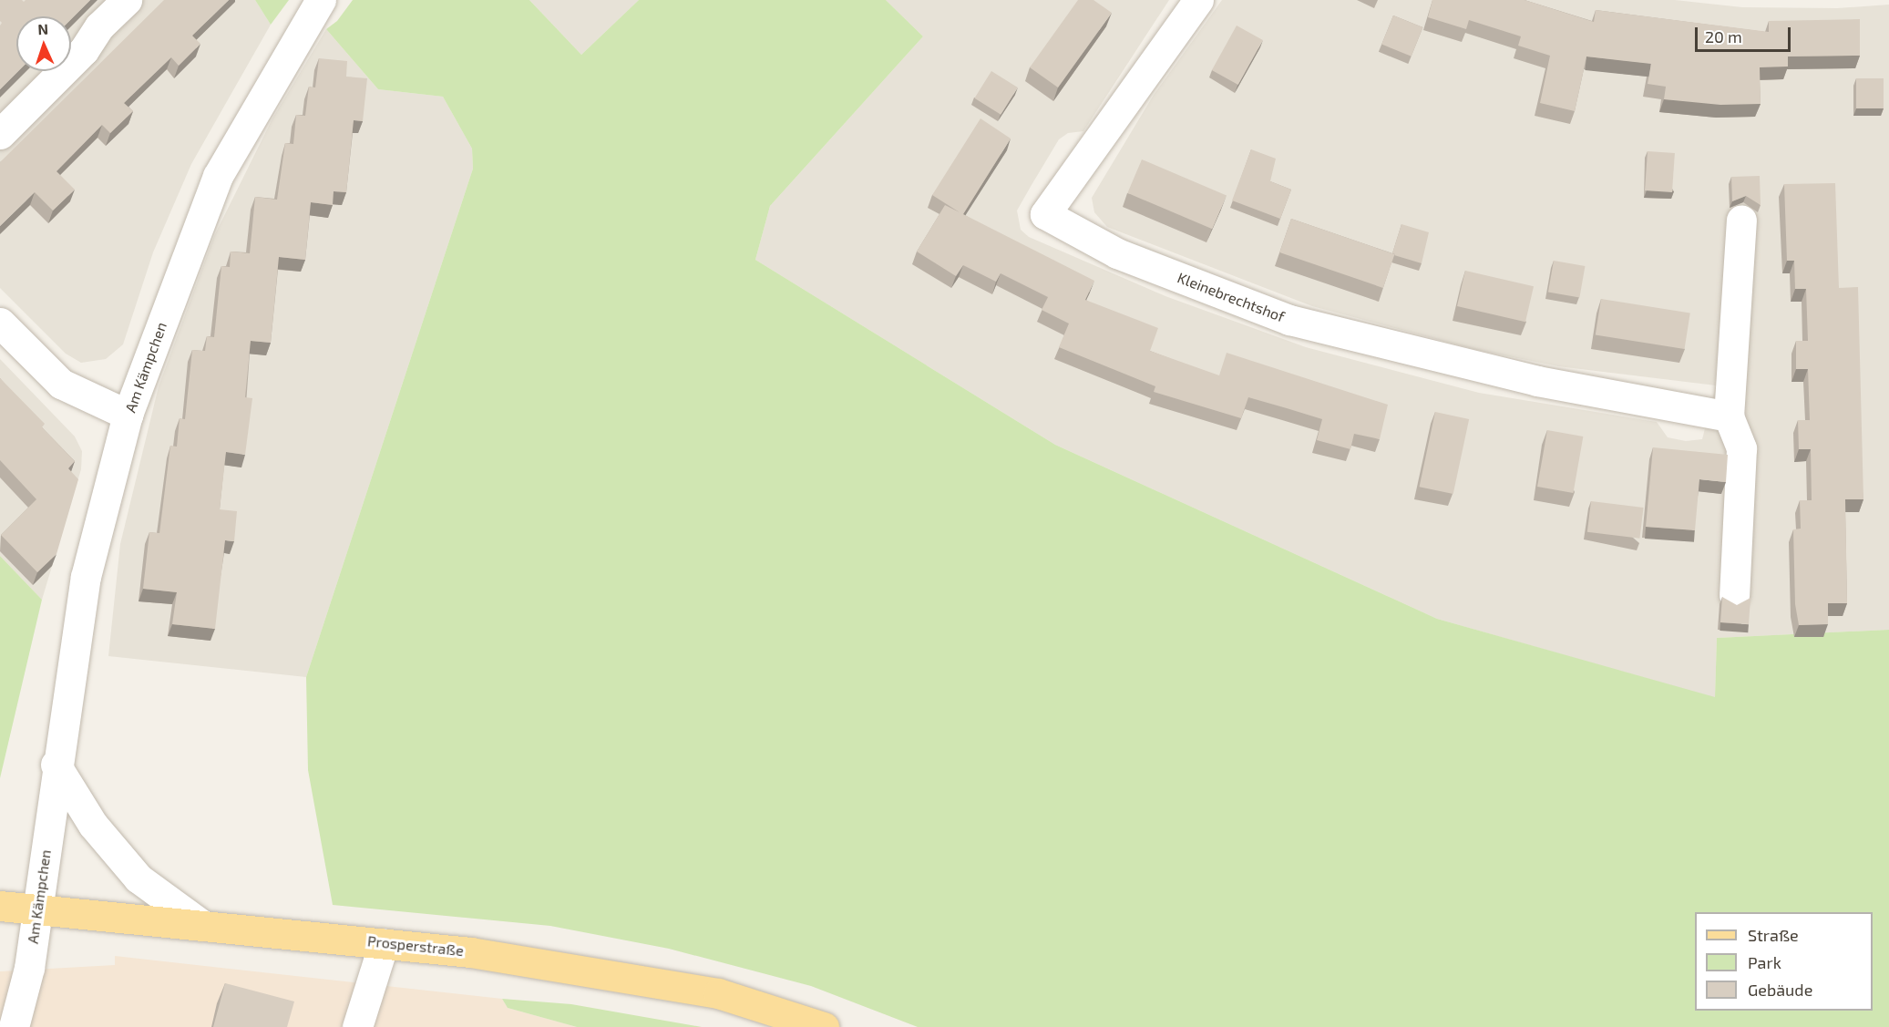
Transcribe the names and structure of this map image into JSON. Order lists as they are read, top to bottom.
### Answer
{
  "streets": {
    "main road": ["Prosperstraße"],
    "street": ["Kleinebrechtshof", "Am Kämpchen"]
  },
  "crossings": [
    ["Am Kämpchen", "Prosperstraße"]
  ],
  "legend": ["Straße", "Park", "Gebäude"],
  "scale_bar": "20 m",
  "north": "top"
}
